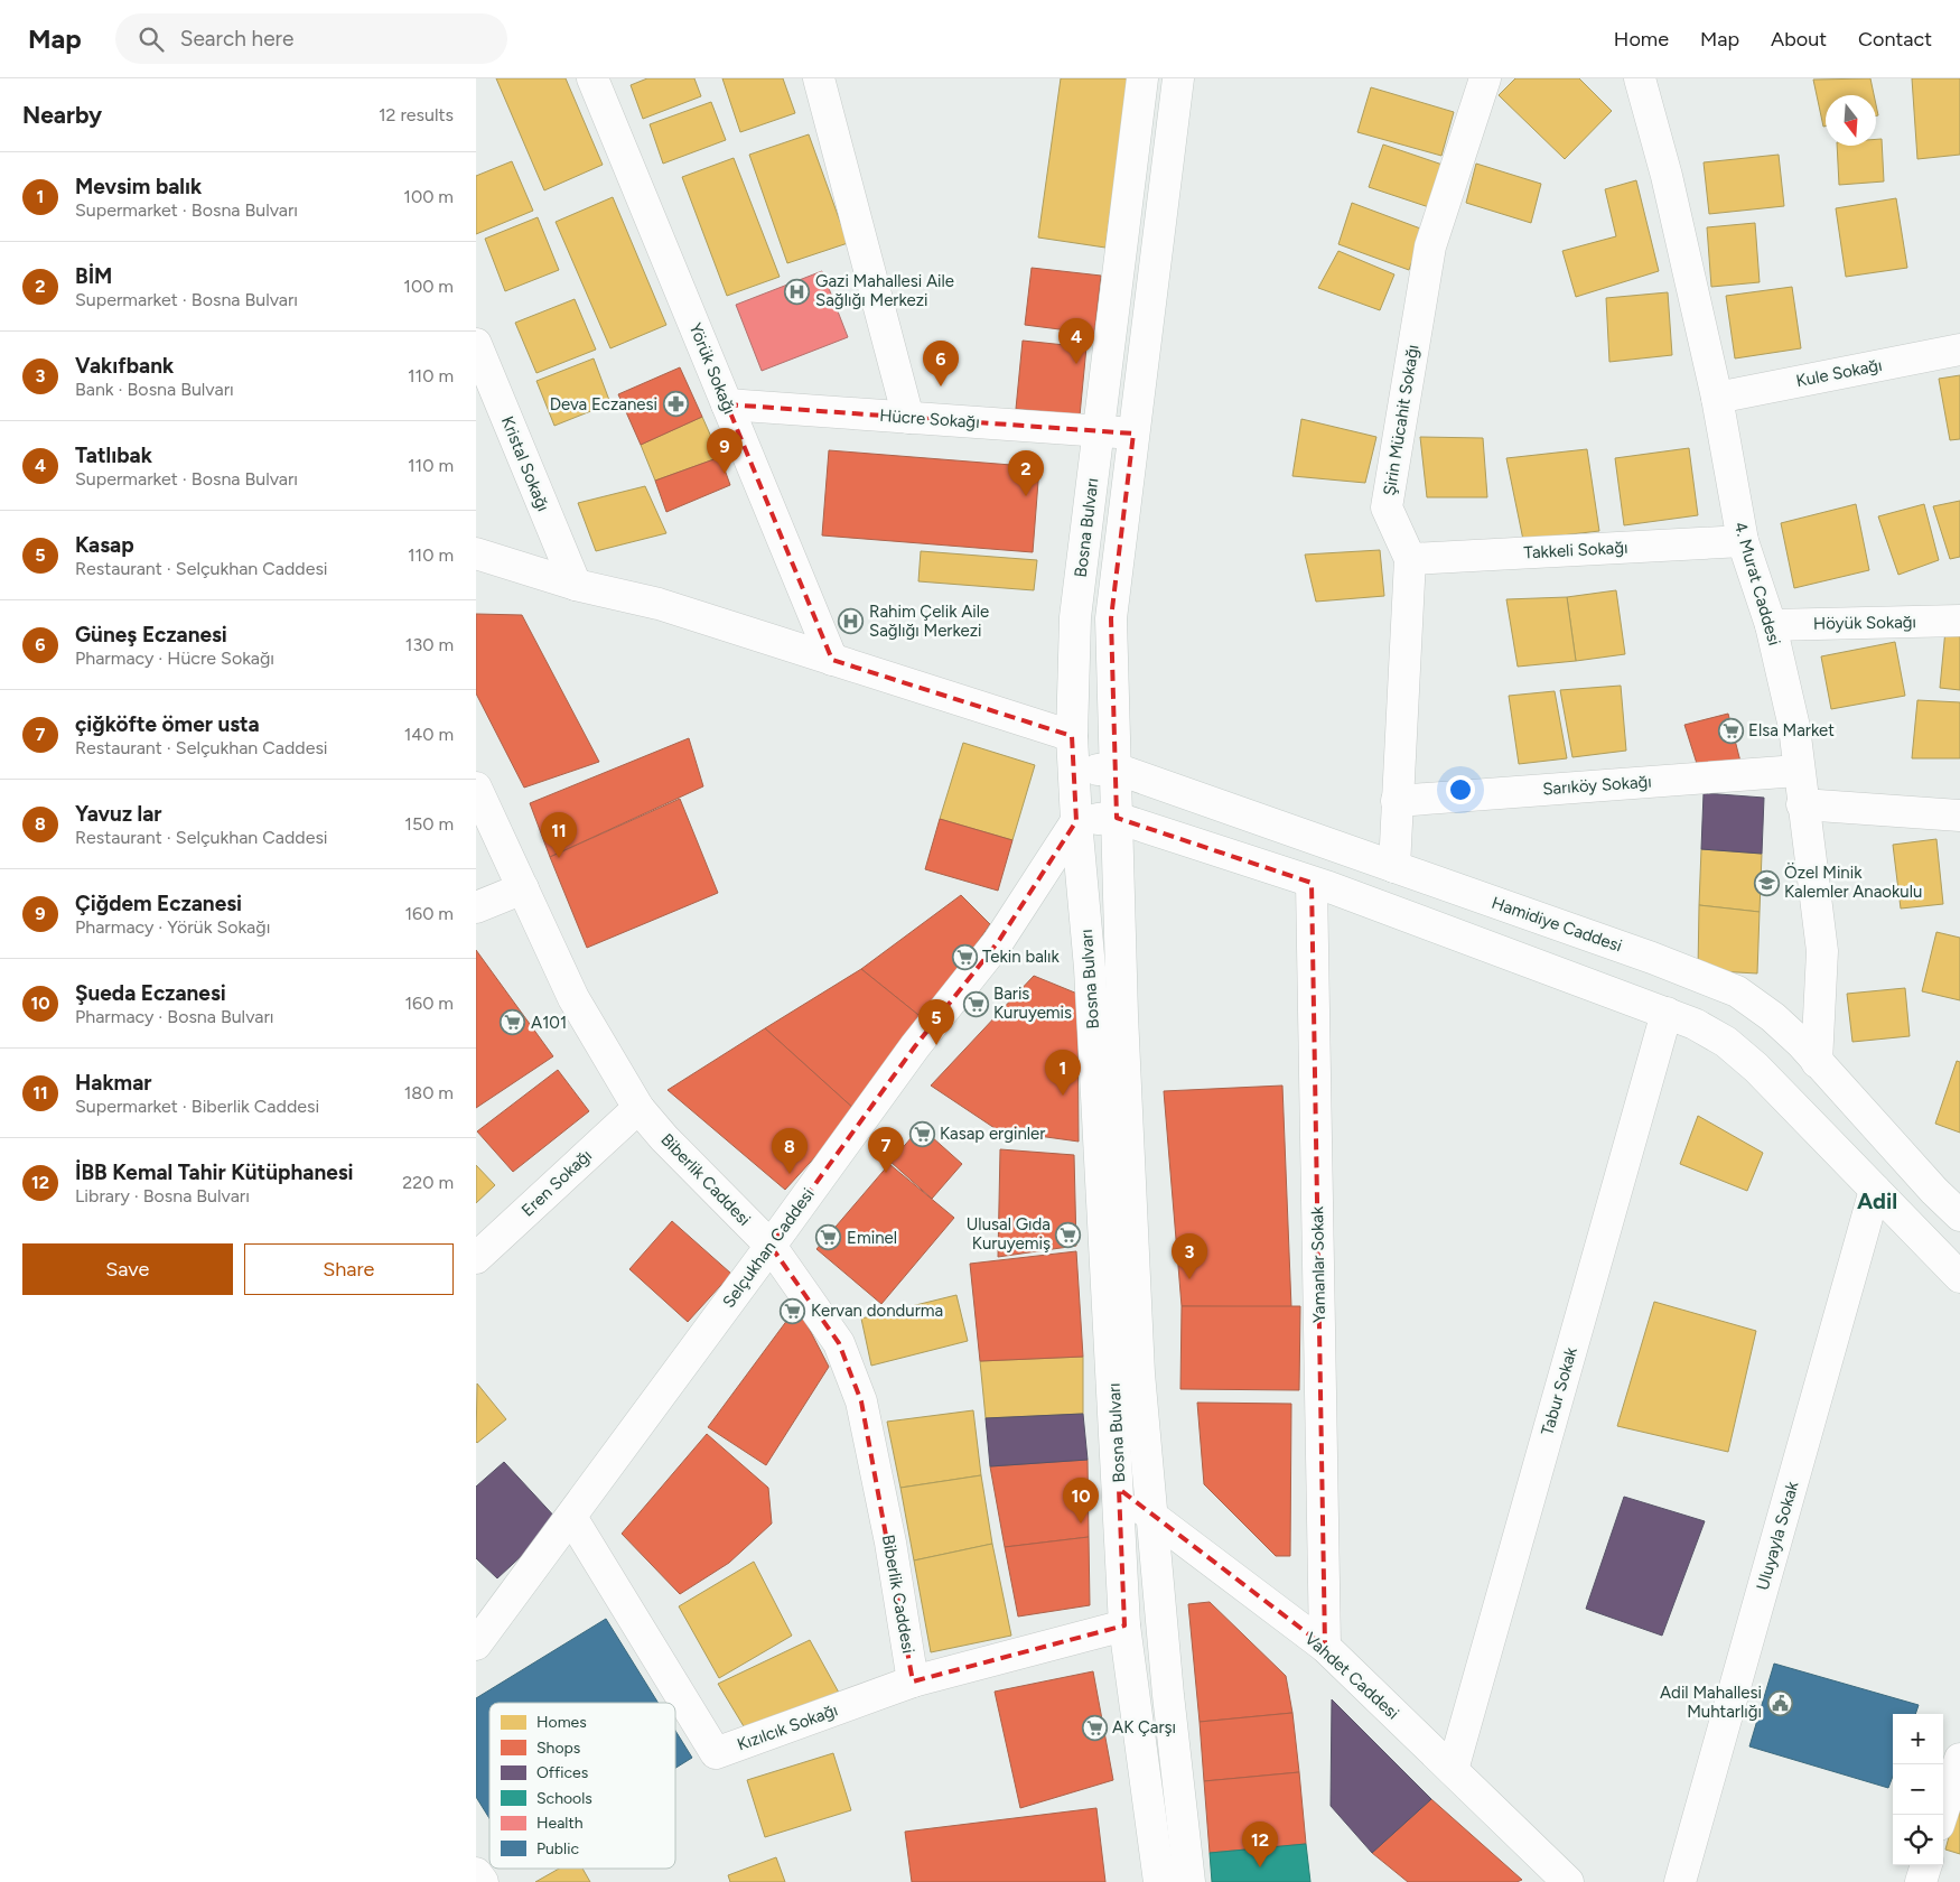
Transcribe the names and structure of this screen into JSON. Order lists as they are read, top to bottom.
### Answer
{
  "streets": {
    "street": [
      "Yörük Sokağı",
      "Kule Sokağı",
      "Hücre Sokağı",
      "Şirin Mücahit Sokağı",
      "Kristal Sokağı",
      "Bosna Bulvarı",
      "Takkeli Sokağı",
      "4. Murat Caddesi",
      "Höyük Sokağı",
      "Sarıköy Sokağı",
      "Hamidiye Caddesi",
      "Biberlik Caddesi",
      "Eren Sokağı",
      "Selçukhan Caddesi",
      "Yamanlar Sokak",
      "Tabur Sokak",
      "Uluyayla Sokak",
      "Vahdet Caddesi",
      "Kızılcık Sokağı"
    ]
  },
  "crossings": [
    ["Yörük Sokağı", "Hücre Sokağı"],
    ["Kule Sokağı", "4. Murat Caddesi"],
    ["Hücre Sokağı", "Bosna Bulvarı"],
    ["Şirin Mücahit Sokağı", "Takkeli Sokağı"],
    ["Şirin Mücahit Sokağı", "Sarıköy Sokağı"],
    ["Şirin Mücahit Sokağı", "Hamidiye Caddesi"],
    ["Bosna Bulvarı", "Hamidiye Caddesi"],
    ["Bosna Bulvarı", "Selçukhan Caddesi"],
    ["Bosna Bulvarı", "Vahdet Caddesi"],
    ["Bosna Bulvarı", "Kızılcık Sokağı"],
    ["Takkeli Sokağı", "4. Murat Caddesi"],
    ["4. Murat Caddesi", "Höyük Sokağı"],
    ["4. Murat Caddesi", "Sarıköy Sokağı"],
    ["4. Murat Caddesi", "Hamidiye Caddesi"],
    ["Hamidiye Caddesi", "Uluyayla Sokak"],
    ["Biberlik Caddesi", "Eren Sokağı"],
    ["Biberlik Caddesi", "Selçukhan Caddesi"],
    ["Biberlik Caddesi", "Kızılcık Sokağı"],
    ["Selçukhan Caddesi", "Kızılcık Sokağı"],
    ["Yamanlar Sokak", "Vahdet Caddesi"],
    ["Tabur Sokak", "Vahdet Caddesi"]
  ],
  "districts": ["Adil"],
  "places": {
    "hospital": ["Gazi Mahallesi Aile Sağlığı Merkezi", "Rahim Çelik Aile Sağlığı Merkezi"],
    "pharmacy": ["Deva Eczanesi"],
    "supermarket": [
      "Elsa Market",
      "Tekin balık",
      "Baris Kuruyemis",
      "A101",
      "Kasap erginler",
      "Ulusal Gıda Kuruyemiş",
      "Eminel",
      "Kervan dondurma",
      "AK Çarşı"
    ],
    "school or university": ["Özel Minik Kalemler Anaokulu"],
    "public building": ["Adil Mahallesi Muhtarlığı"]
  },
  "legend": [
    "Homes",
    "Shops",
    "Offices",
    "Schools",
    "Health",
    "Public"
  ],
  "north": "bottom",
  "page": {
    "header": "Map",
    "search": "Search here",
    "nav": [
      "Home",
      "Map",
      "About",
      "Contact"
    ],
    "heading": ["Nearby", "12 results"],
    "list": [
      {
        "mark": "1",
        "name": "Mevsim balık",
        "note": "Supermarket · Bosna Bulvarı",
        "value": "100 m"
      },
      {
        "mark": "2",
        "name": "BİM",
        "note": "Supermarket · Bosna Bulvarı",
        "value": "100 m"
      },
      {
        "mark": "3",
        "name": "Vakıfbank",
        "note": "Bank · Bosna Bulvarı",
        "value": "110 m"
      },
      {
        "mark": "4",
        "name": "Tatlıbak",
        "note": "Supermarket · Bosna Bulvarı",
        "value": "110 m"
      },
      {
        "mark": "5",
        "name": "Kasap",
        "note": "Restaurant · Selçukhan Caddesi",
        "value": "110 m"
      },
      {
        "mark": "6",
        "name": "Güneş Eczanesi",
        "note": "Pharmacy · Hücre Sokağı",
        "value": "130 m"
      },
      {
        "mark": "7",
        "name": "çiğköfte ömer usta",
        "note": "Restaurant · Selçukhan Caddesi",
        "value": "140 m"
      },
      {
        "mark": "8",
        "name": "Yavuz lar",
        "note": "Restaurant · Selçukhan Caddesi",
        "value": "150 m"
      },
      {
        "mark": "9",
        "name": "Çiğdem Eczanesi",
        "note": "Pharmacy · Yörük Sokağı",
        "value": "160 m"
      },
      {
        "mark": "10",
        "name": "Şueda Eczanesi",
        "note": "Pharmacy · Bosna Bulvarı",
        "value": "160 m"
      },
      {
        "mark": "11",
        "name": "Hakmar",
        "note": "Supermarket · Biberlik Caddesi",
        "value": "180 m"
      },
      {
        "mark": "12",
        "name": "İBB Kemal Tahir Kütüphanesi",
        "note": "Library · Bosna Bulvarı",
        "value": "220 m"
      }
    ],
    "pins": [
      "4",
      "6",
      "9",
      "2",
      "11",
      "5",
      "1",
      "7",
      "8",
      "3",
      "10",
      "12"
    ],
    "buttons": ["Save", "Share"],
    "map_buttons": ["+", "−"]
  }
}
